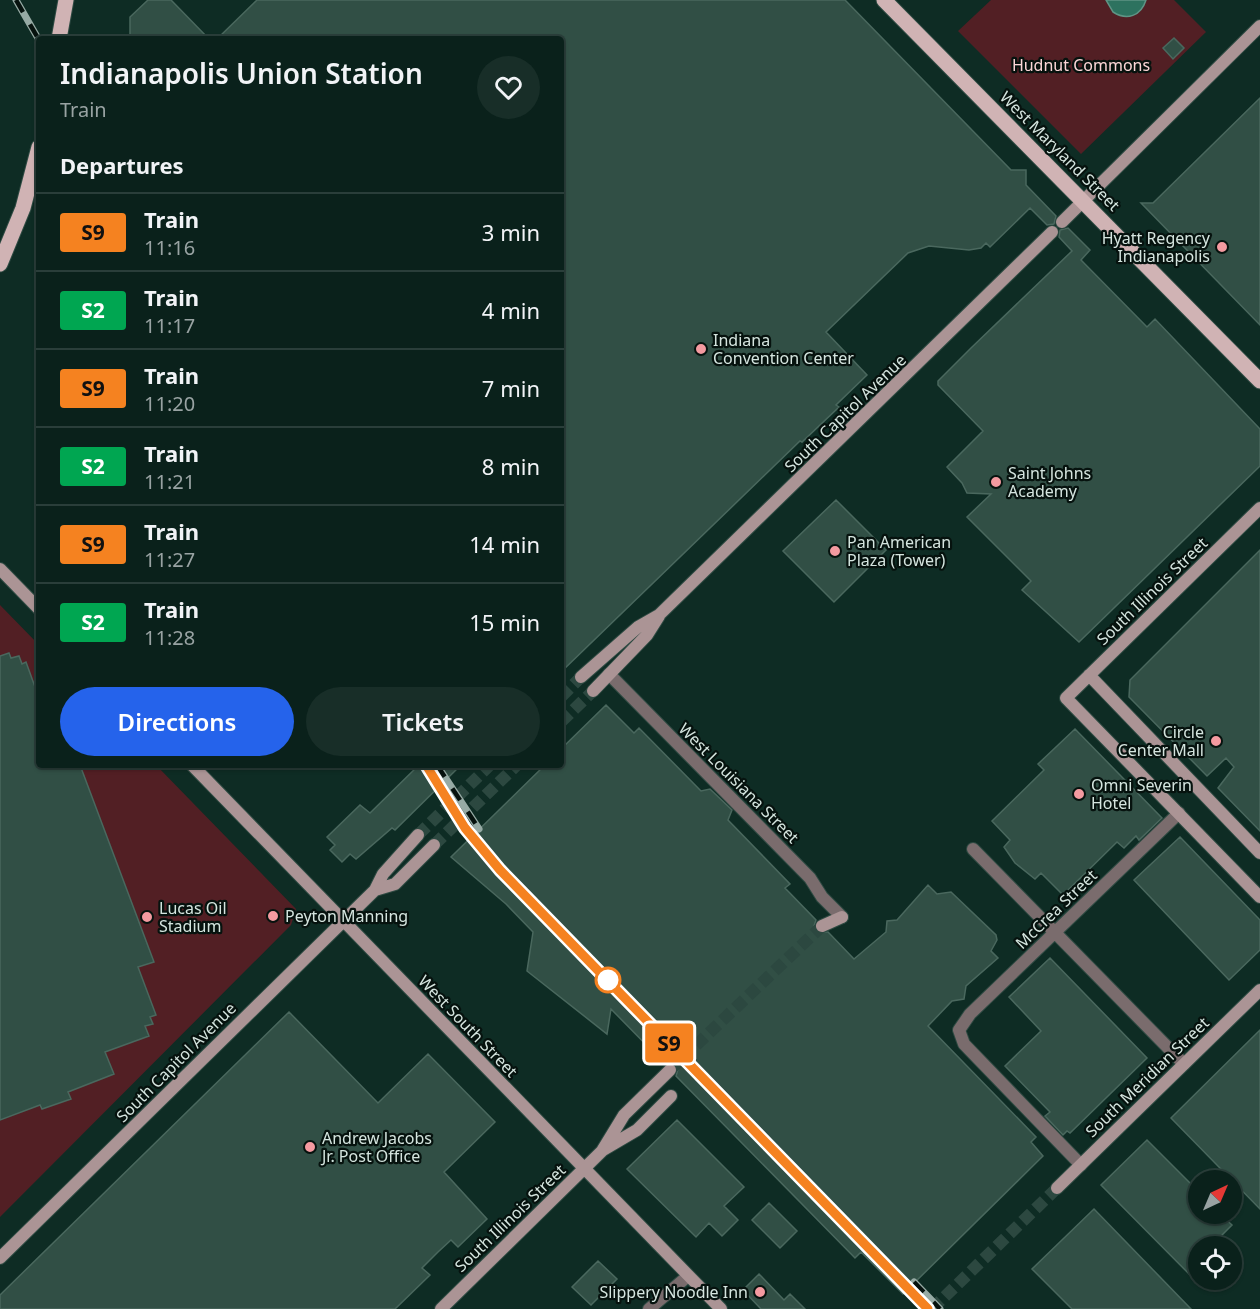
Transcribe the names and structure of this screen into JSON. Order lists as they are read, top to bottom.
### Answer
{
  "streets": {
    "main road": [
      "West Maryland Street",
      "South Capitol Avenue",
      "South Illinois Street",
      "West South Street",
      "South Meridian Street"
    ],
    "street": ["West Louisiana Street", "McCrea Street"]
  },
  "crossings": [
    ["South Capitol Avenue", "West Louisiana Street"],
    ["South Capitol Avenue", "West South Street"],
    ["South Illinois Street", "McCrea Street"],
    ["South Illinois Street", "West South Street"],
    ["McCrea Street", "South Meridian Street"]
  ],
  "parks": ["Hudnut Commons"],
  "places": [
    "Hyatt Regency Indianapolis",
    "Indiana Convention Center",
    "Saint Johns Academy",
    "Pan American Plaza (Tower)",
    "Circle Center Mall",
    "Omni Severin Hotel",
    "Peyton Manning",
    "Lucas Oil Stadium",
    "Andrew Jacobs Jr. Post Office",
    "Slippery Noodle Inn"
  ],
  "north": "top right",
  "page": {
    "on_map": "S9",
    "heading": [
      ["Indianapolis Union Station", "Train"],
      "Departures"
    ],
    "list": [
      {
        "mark": "S9",
        "name": "Train",
        "note": "11:16",
        "value": "3 min"
      },
      {
        "mark": "S2",
        "name": "Train",
        "note": "11:17",
        "value": "4 min"
      },
      {
        "mark": "S9",
        "name": "Train",
        "note": "11:20",
        "value": "7 min"
      },
      {
        "mark": "S2",
        "name": "Train",
        "note": "11:21",
        "value": "8 min"
      },
      {
        "mark": "S9",
        "name": "Train",
        "note": "11:27",
        "value": "14 min"
      },
      {
        "mark": "S2",
        "name": "Train",
        "note": "11:28",
        "value": "15 min"
      }
    ],
    "buttons": ["Directions", "Tickets"]
  }
}
